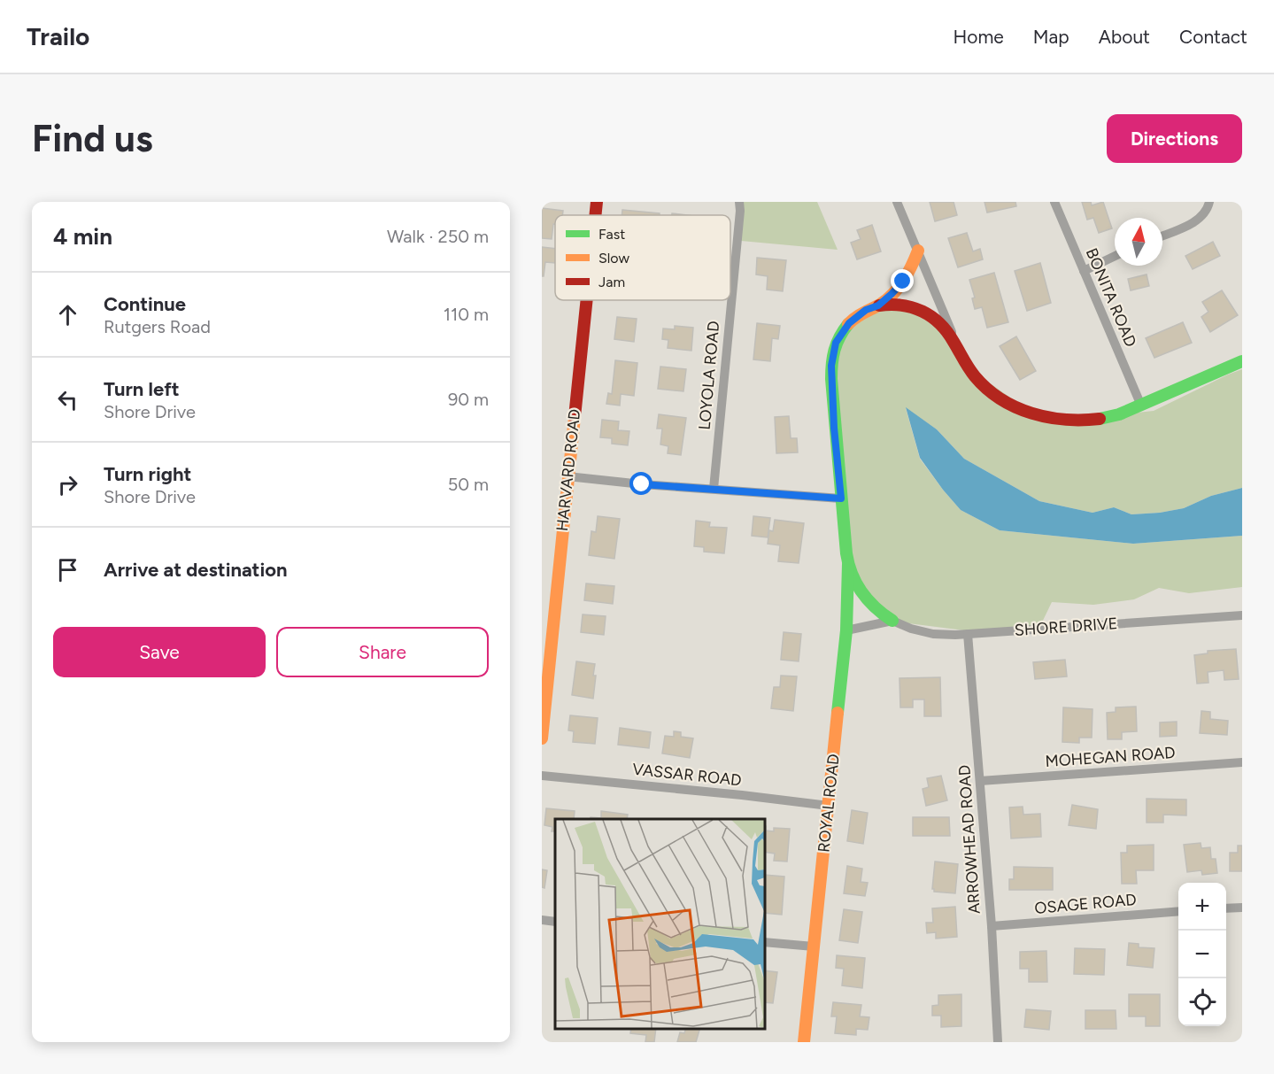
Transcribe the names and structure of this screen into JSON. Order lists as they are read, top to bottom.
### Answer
{
  "streets": {
    "street": [
      "BONITA ROAD",
      "LOYOLA ROAD",
      "HARVARD ROAD",
      "SHORE DRIVE",
      "MOHEGAN ROAD",
      "VASSAR ROAD",
      "ROYAL ROAD",
      "ARROWHEAD ROAD",
      "OSAGE ROAD"
    ]
  },
  "crossings": [
    ["SHORE DRIVE", "ROYAL ROAD"],
    ["SHORE DRIVE", "ARROWHEAD ROAD"],
    ["MOHEGAN ROAD", "ARROWHEAD ROAD"],
    ["VASSAR ROAD", "ROYAL ROAD"],
    ["ARROWHEAD ROAD", "OSAGE ROAD"]
  ],
  "legend": ["Fast", "Slow", "Jam"],
  "north": "top",
  "page": {
    "header": "Trailo",
    "nav": [
      "Home",
      "Map",
      "About",
      "Contact"
    ],
    "buttons": [
      "Directions",
      ["Save", "Share"]
    ],
    "title": "Find us",
    "heading": ["4 min", "Walk · 250 m"],
    "list": [
      ["Continue", "Rutgers Road", "110 m"],
      ["Turn left", "Shore Drive", "90 m"],
      ["Turn right", "Shore Drive", "50 m"],
      "Arrive at destination"
    ],
    "map_buttons": ["+", "−"]
  }
}
